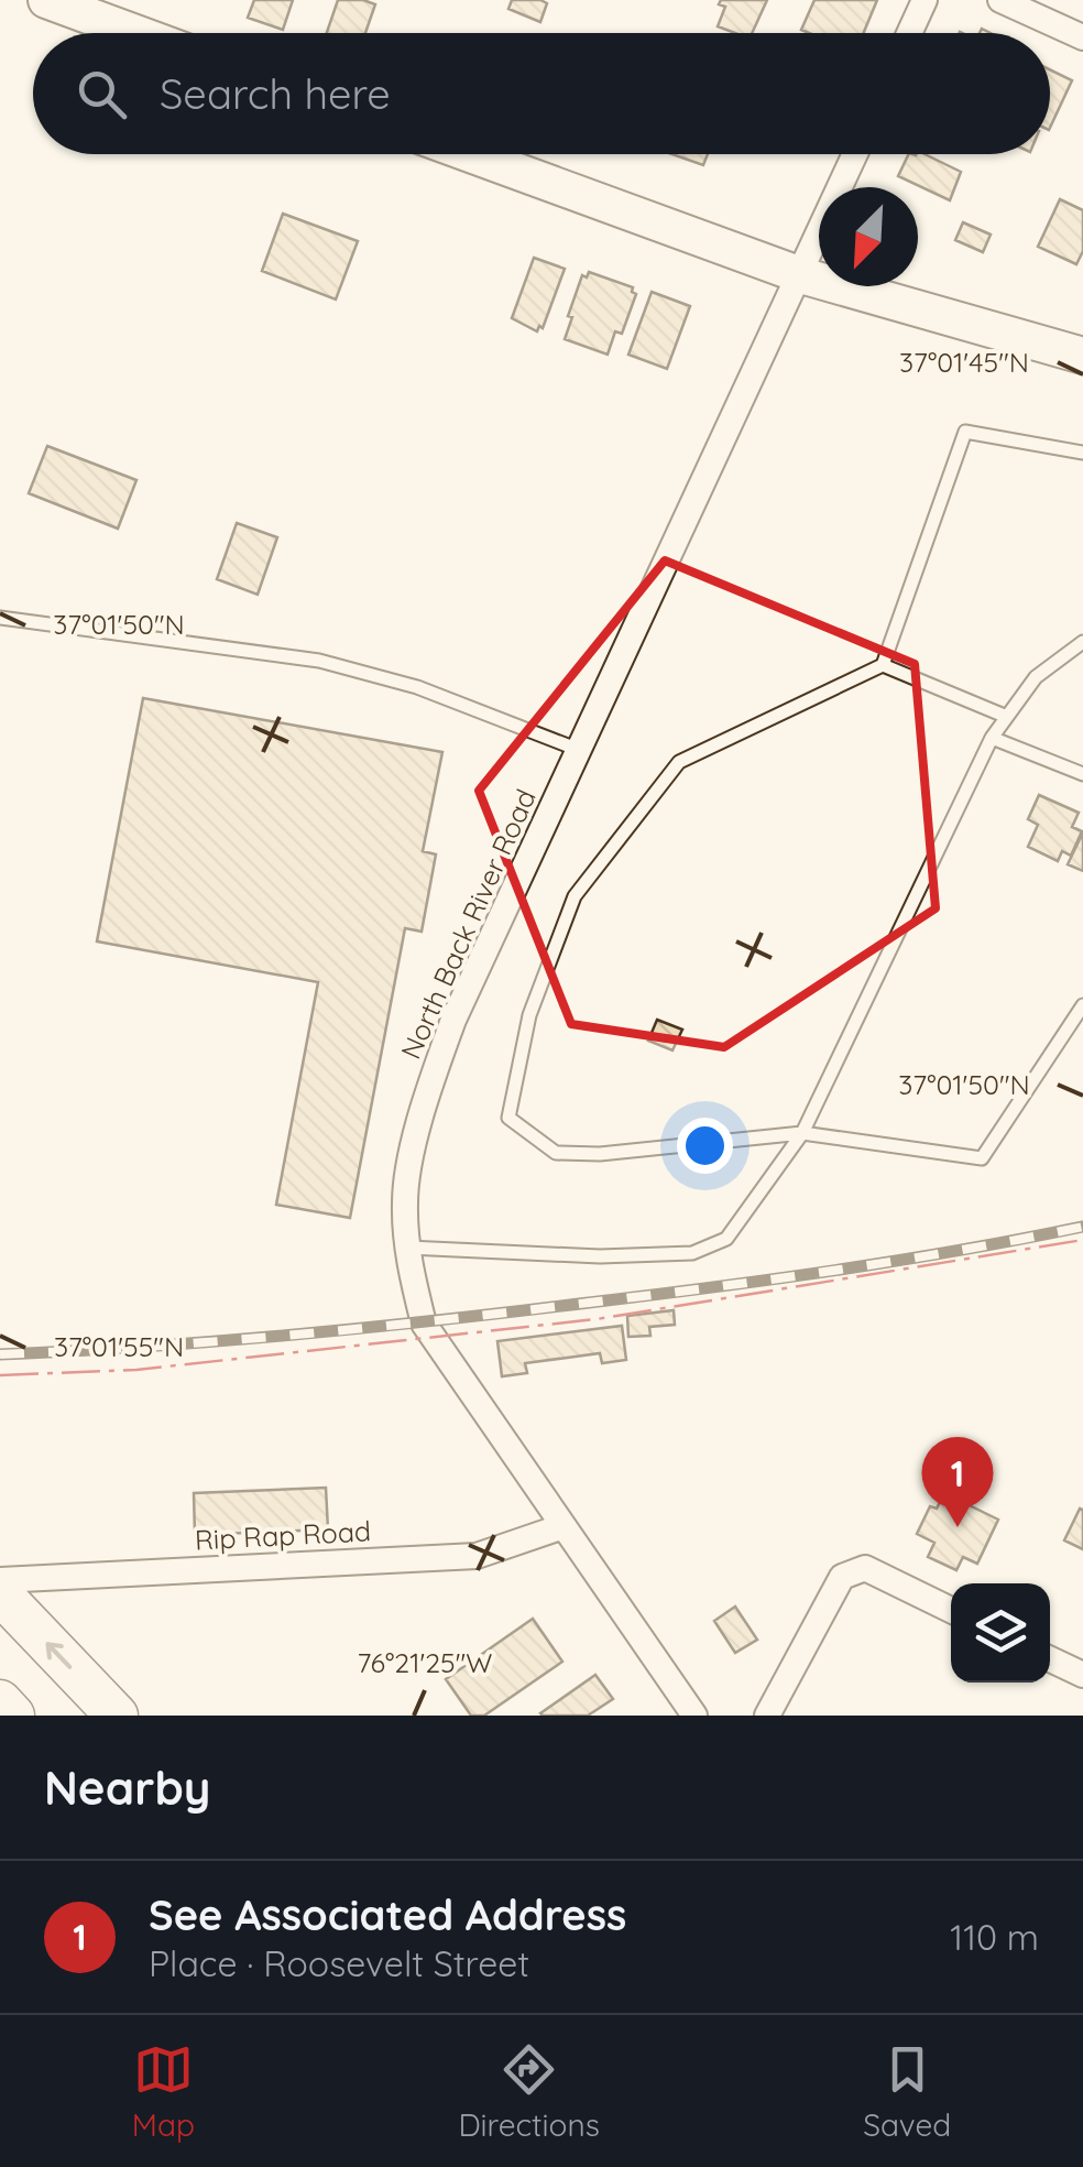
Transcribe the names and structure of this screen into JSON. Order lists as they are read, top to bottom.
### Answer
{
  "streets": {
    "street": ["North Back River Road", "Rip Rap Road"]
  },
  "crossings": [
    ["North Back River Road", "Rip Rap Road"]
  ],
  "north": "bottom left",
  "page": {
    "search": "Search here",
    "pins": "1",
    "heading": "Nearby",
    "list": [
      {
        "mark": "1",
        "name": "See Associated Address",
        "note": "Place · Roosevelt Street",
        "value": "110 m"
      }
    ],
    "nav": ["Map", "Directions", "Saved"]
  },
  "coordinates": [
    "37°01'45\"N",
    "37°01'50\"N",
    "37°01'55\"N",
    "76°21'25\"W"
  ]
}
